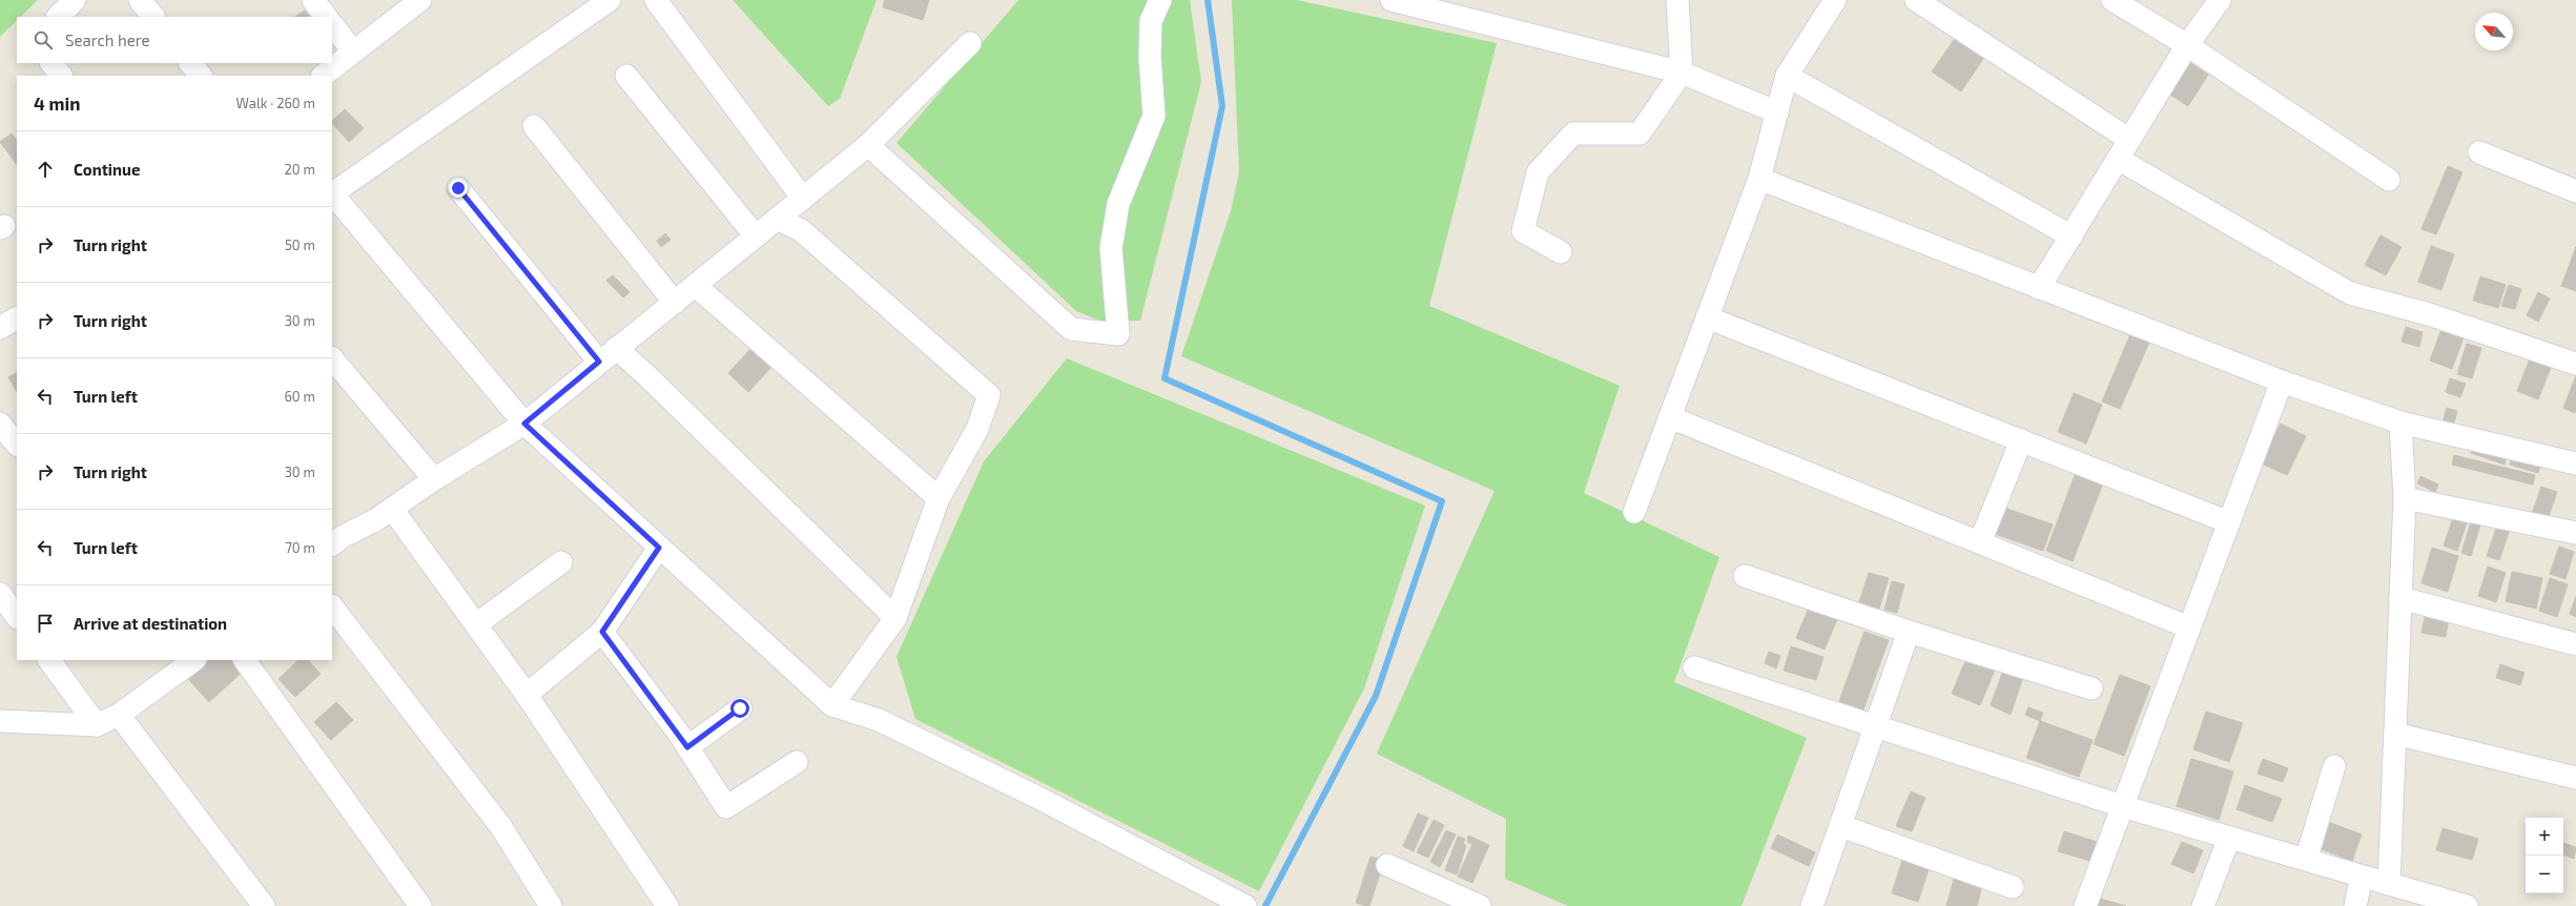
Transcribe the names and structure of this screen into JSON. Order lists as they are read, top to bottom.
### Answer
{
  "north": "top left",
  "page": {
    "search": "Search here",
    "heading": ["4 min", "Walk · 260 m"],
    "list": [
      ["Continue", "20 m"],
      ["Turn right", "50 m"],
      ["Turn right", "30 m"],
      ["Turn left", "60 m"],
      ["Turn right", "30 m"],
      ["Turn left", "70 m"],
      "Arrive at destination"
    ],
    "map_buttons": ["+", "−"]
  }
}
